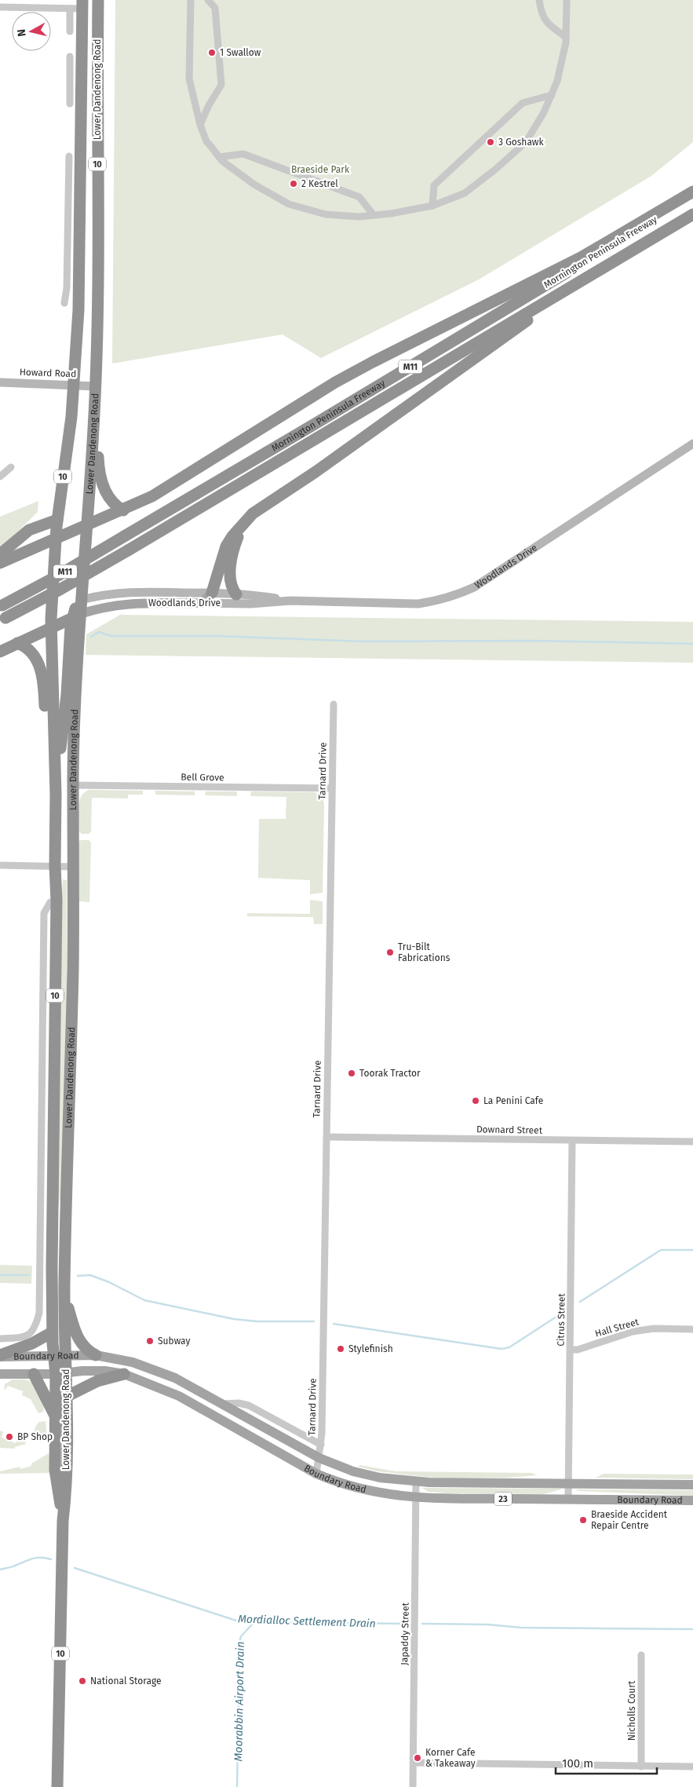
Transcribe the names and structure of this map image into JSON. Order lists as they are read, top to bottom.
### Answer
{
  "streets": {
    "highway": [
      "Lower Dandenong Road",
      "10",
      "Mornington Peninsula Freeway",
      "M11"
    ],
    "main road": ["Woodlands Drive", "Boundary Road", "23"],
    "street": [
      "Howard Road",
      "Tarnard Drive",
      "Bell Grove",
      "Downard Street",
      "Citrus Street",
      "Hall Street",
      "Japaddy Street",
      "Nicholls Court"
    ]
  },
  "crossings": [
    ["Lower Dandenong Road", "Howard Road"],
    ["Lower Dandenong Road", "Woodlands Drive"],
    ["Lower Dandenong Road", "Bell Grove"],
    ["Lower Dandenong Road", "Boundary Road"],
    ["Tarnard Drive", "Bell Grove"],
    ["Tarnard Drive", "Downard Street"],
    ["Tarnard Drive", "Boundary Road"],
    ["Downard Street", "Citrus Street"],
    ["Citrus Street", "Hall Street"],
    ["Citrus Street", "Boundary Road"],
    ["Boundary Road", "Japaddy Street"]
  ],
  "water": ["Mordialloc Settlement Drain", "Moorabbin Airport Drain"],
  "parks": ["Braeside Park"],
  "places": [
    "1 Swallow",
    "3 Goshawk",
    "2 Kestrel",
    "Tru-Bilt Fabrications",
    "Toorak Tractor",
    "La Penini Cafe",
    "Subway",
    "Stylefinish",
    "BP Shop",
    "Braeside Accident Repair Centre",
    "National Storage",
    "Korner Cafe & Takeaway"
  ],
  "scale_bar": "100 m",
  "north": "left"
}
